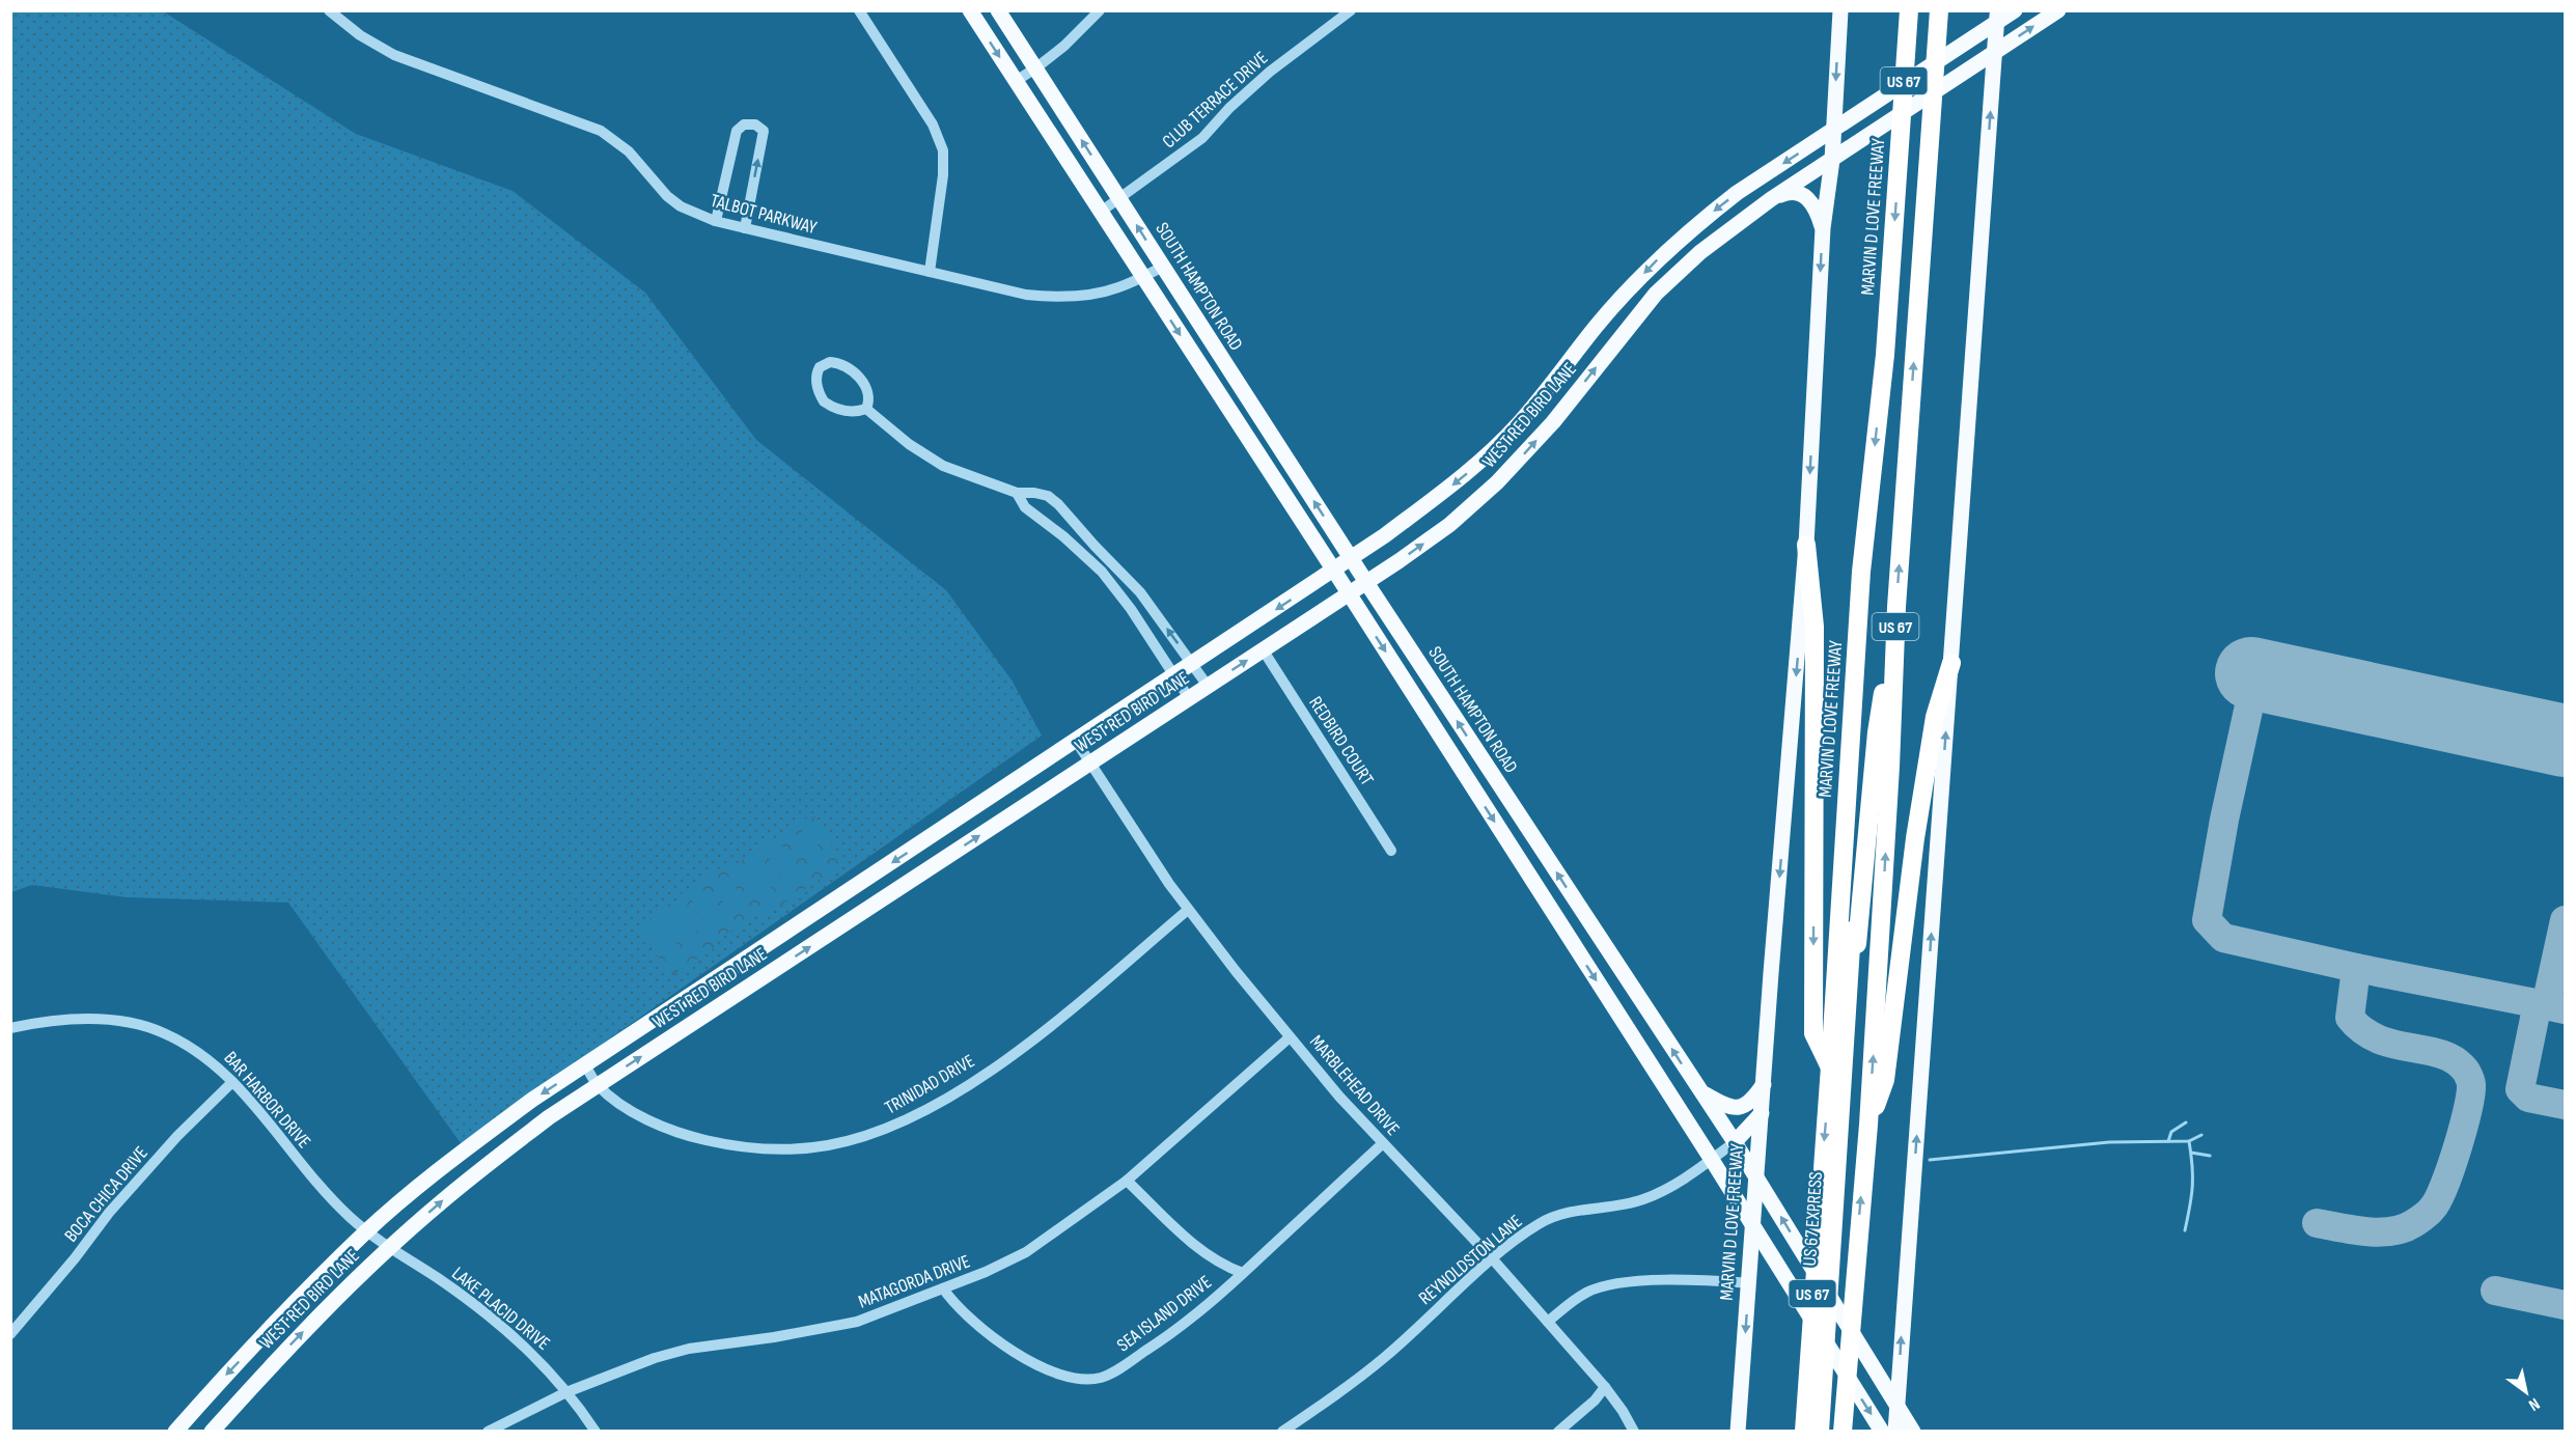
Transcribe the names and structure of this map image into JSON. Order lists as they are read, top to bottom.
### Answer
{
  "streets": {
    "highway": ["US 67", "MARVIN D LOVE FREEWAY", "US 67 EXPRESS"],
    "main road": ["SOUTH HAMPTON ROAD", "WEST RED BIRD LANE"],
    "street": [
      "CLUB TERRACE DRIVE",
      "TALBOT PARKWAY",
      "REDBIRD COURT",
      "TRINIDAD DRIVE",
      "MARBLEHEAD DRIVE",
      "BAR HARBOR DRIVE",
      "BOCA CHICA DRIVE",
      "REYNOLDSTON LANE",
      "MATAGORDA DRIVE",
      "LAKE PLACID DRIVE",
      "SEA ISLAND DRIVE"
    ]
  },
  "crossings": [
    ["CLUB TERRACE DRIVE", "SOUTH HAMPTON ROAD"],
    ["TALBOT PARKWAY", "SOUTH HAMPTON ROAD"],
    ["MARVIN D LOVE FREEWAY", "SOUTH HAMPTON ROAD"],
    ["MARVIN D LOVE FREEWAY", "WEST RED BIRD LANE"],
    ["SOUTH HAMPTON ROAD", "WEST RED BIRD LANE"],
    ["SOUTH HAMPTON ROAD", "REYNOLDSTON LANE"],
    ["WEST RED BIRD LANE", "REDBIRD COURT"],
    ["WEST RED BIRD LANE", "TRINIDAD DRIVE"],
    ["WEST RED BIRD LANE", "MARBLEHEAD DRIVE"],
    ["WEST RED BIRD LANE", "BAR HARBOR DRIVE"],
    ["WEST RED BIRD LANE", "LAKE PLACID DRIVE"],
    ["TRINIDAD DRIVE", "MARBLEHEAD DRIVE"],
    ["MARBLEHEAD DRIVE", "REYNOLDSTON LANE"],
    ["MARBLEHEAD DRIVE", "MATAGORDA DRIVE"],
    ["MARBLEHEAD DRIVE", "SEA ISLAND DRIVE"],
    ["BAR HARBOR DRIVE", "BOCA CHICA DRIVE"],
    ["BAR HARBOR DRIVE", "LAKE PLACID DRIVE"],
    ["MATAGORDA DRIVE", "LAKE PLACID DRIVE"],
    ["MATAGORDA DRIVE", "SEA ISLAND DRIVE"]
  ],
  "north": "bottom right"
}
